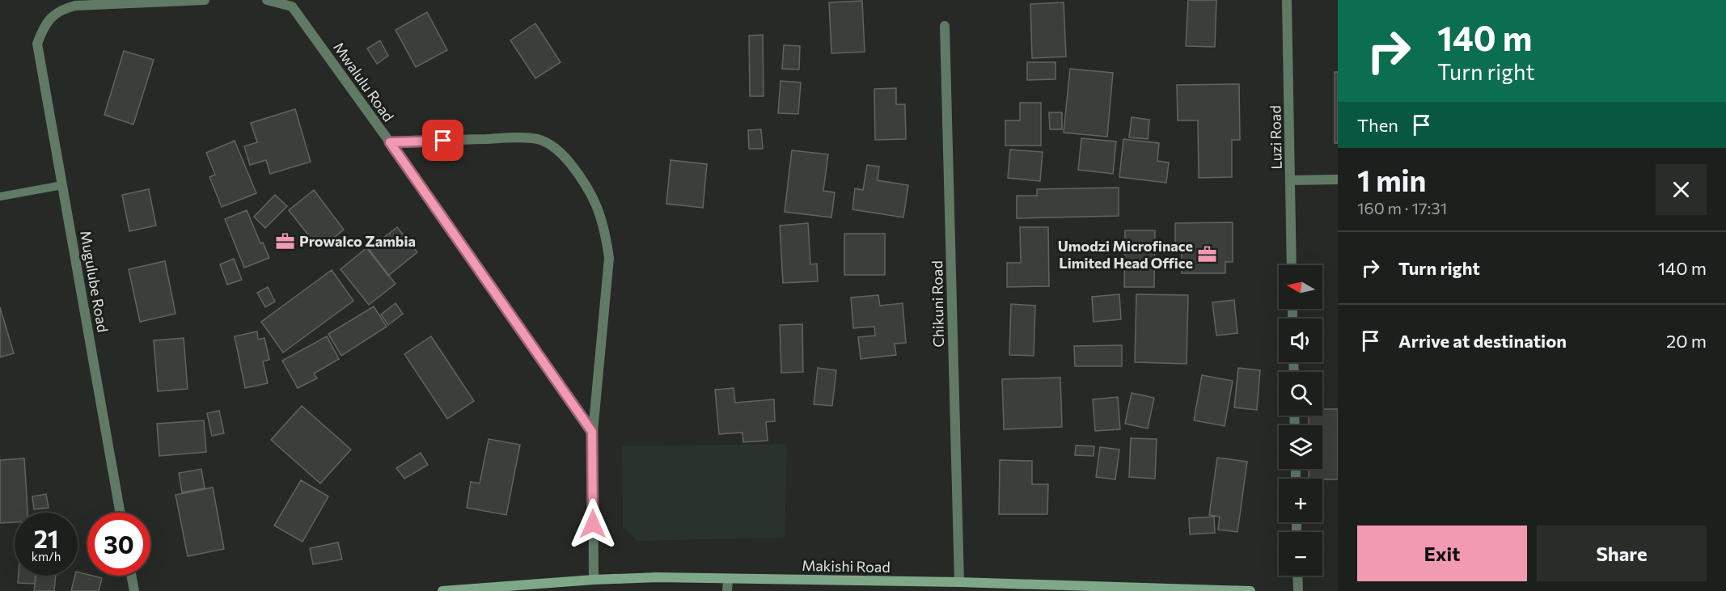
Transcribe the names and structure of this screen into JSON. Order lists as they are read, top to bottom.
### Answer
{
  "streets": {
    "main road": ["Makishi Road"],
    "street": [
      "Mwalulu Road",
      "Luzi Road",
      "Mugulube Road",
      "Chikuni Road"
    ]
  },
  "crossings": [
    ["Chikuni Road", "Makishi Road"]
  ],
  "places": {
    "office": ["Prowalco Zambia", "Umodzi Microfinace Limited Head Office"]
  },
  "north": "left",
  "page": {
    "turn": ["140 m", "Turn right"],
    "then": "Then",
    "heading": ["1 min", "160 m · 17:31"],
    "list": [
      {
        "name": "Turn right",
        "value": "140 m"
      },
      {
        "name": "Arrive at destination",
        "value": "20 m"
      }
    ],
    "map_buttons": ["+", "−"],
    "speed": "21 km/h",
    "limit": "30",
    "buttons": ["Exit", "Share"]
  }
}
